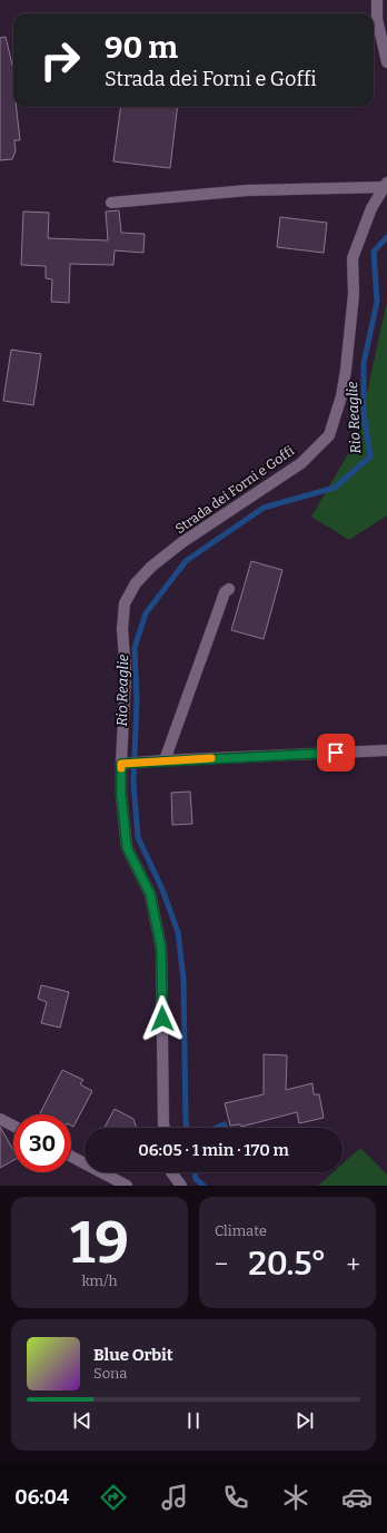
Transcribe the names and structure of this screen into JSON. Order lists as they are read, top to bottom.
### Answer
{
  "streets": {
    "street": ["Strada dei Forni e Goffi"]
  },
  "water": ["Rio Reaglie"],
  "page": {
    "turn": ["90 m", "Strada dei Forni e Goffi"],
    "limit": "30",
    "trip": "06:05 · 1 min · 170 m",
    "tile": [
      ["19", "km/h"],
      "Climate"
    ],
    "heat": ["−", "20.5°", "+"],
    "song": ["Blue Orbit", "Sona"],
    "tabs": "06:04"
  }
}
